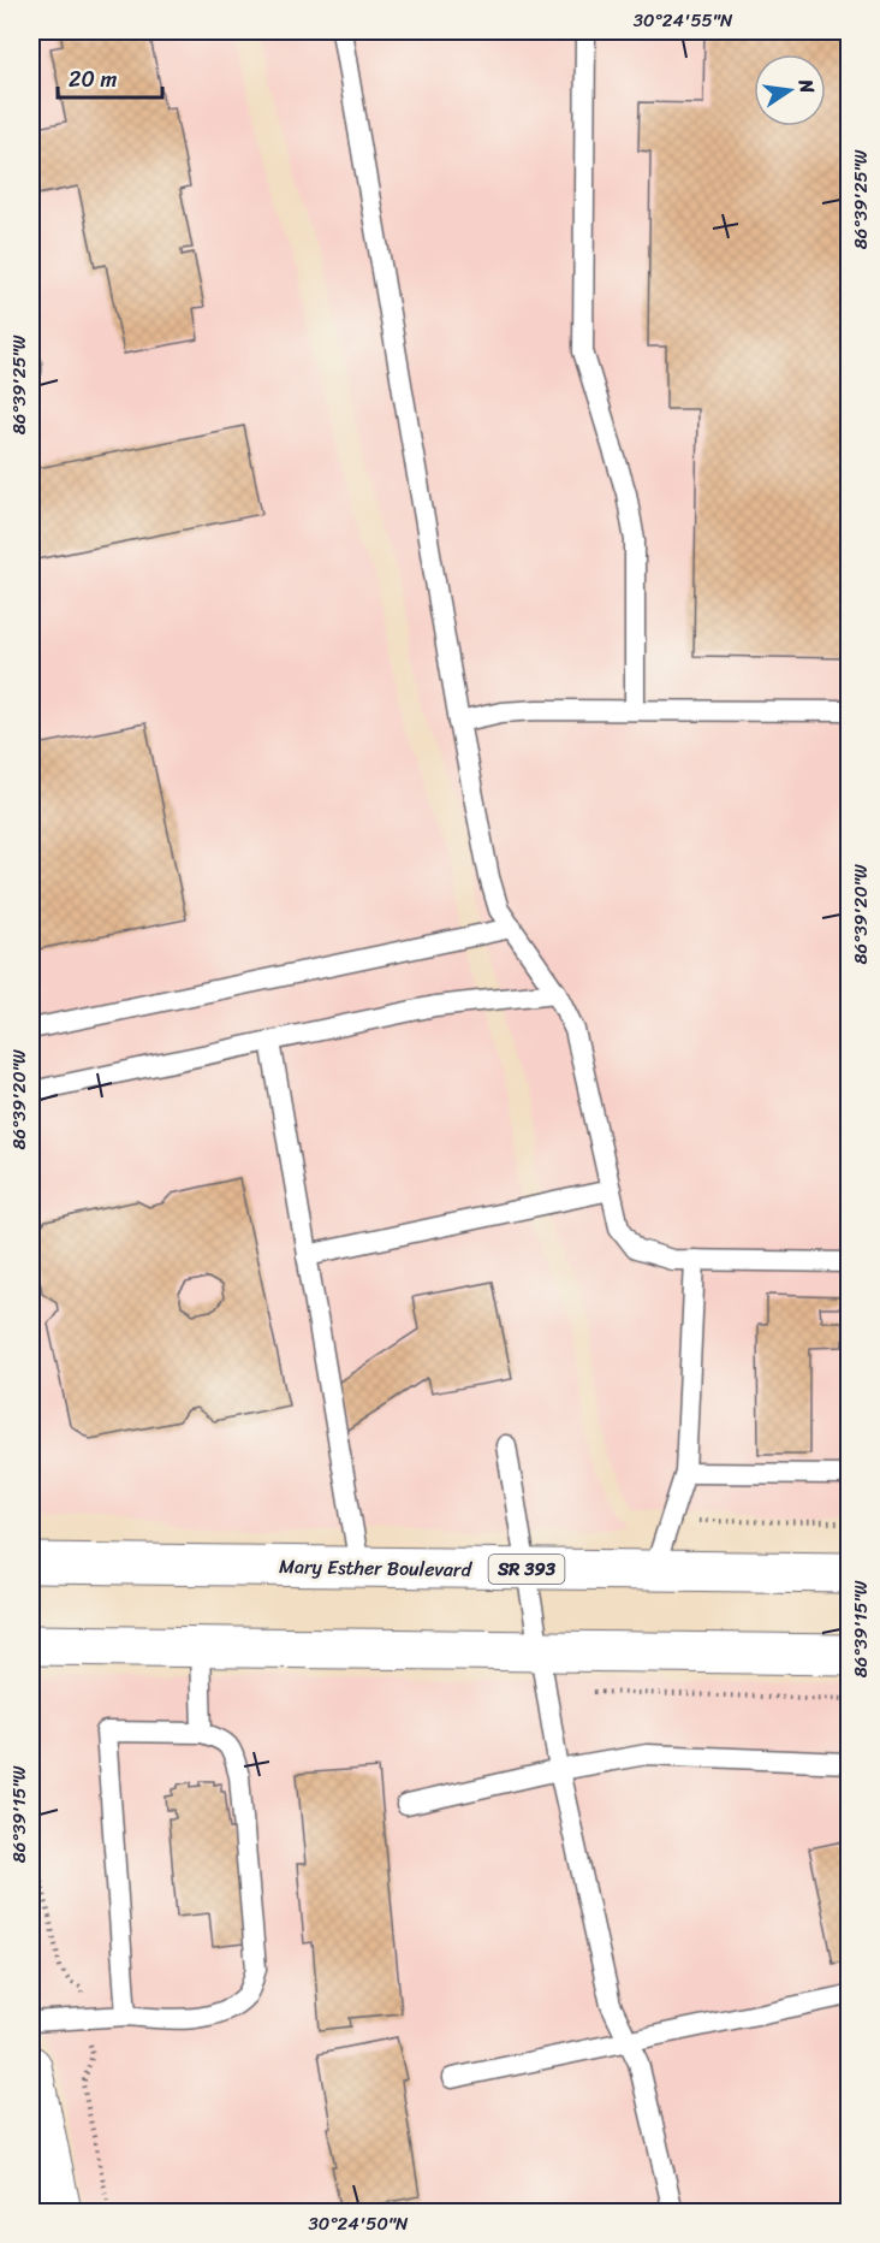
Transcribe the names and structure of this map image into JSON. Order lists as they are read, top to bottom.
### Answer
{
  "streets": {
    "main road": ["Mary Esther Boulevard", "SR 393"]
  },
  "scale_bar": "20 m",
  "north": "right",
  "coordinates": [
    "30°24'55\"N",
    "86°39'25\"W",
    "86°39'20\"W",
    "86°39'15\"W",
    "30°24'50\"N"
  ]
}
